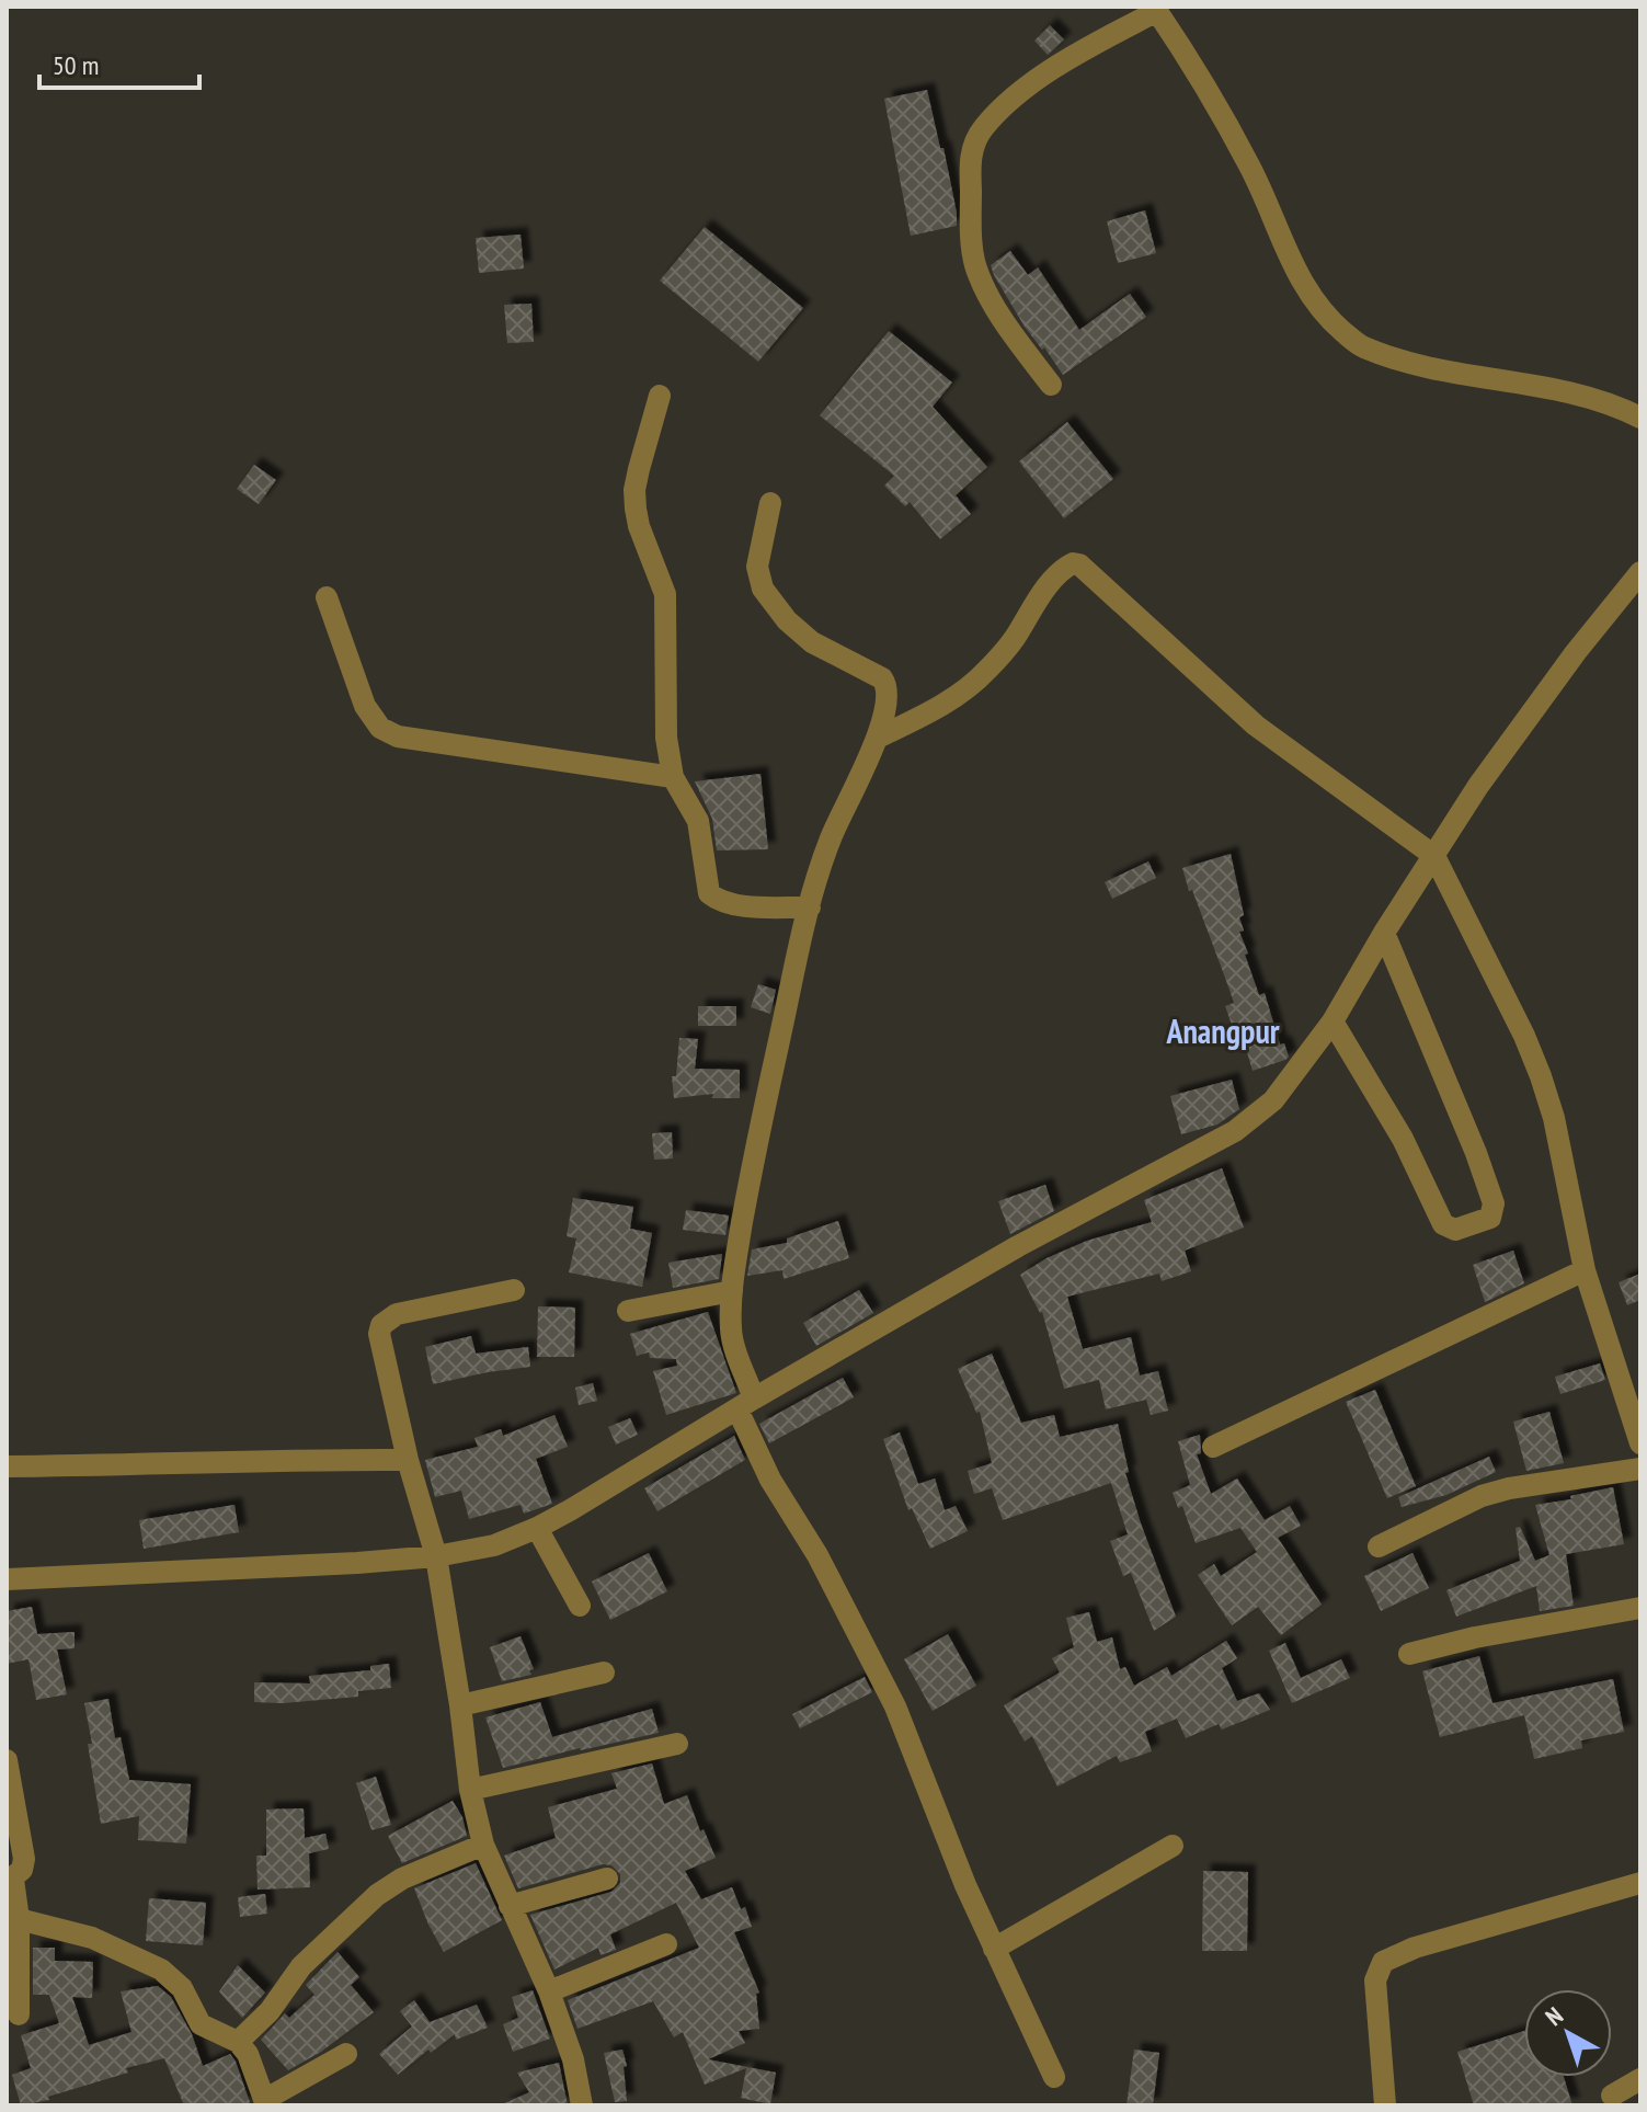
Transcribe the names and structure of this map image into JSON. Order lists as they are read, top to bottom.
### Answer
{
  "districts": ["Anangpur"],
  "scale_bar": "50 m",
  "north": "top left"
}
